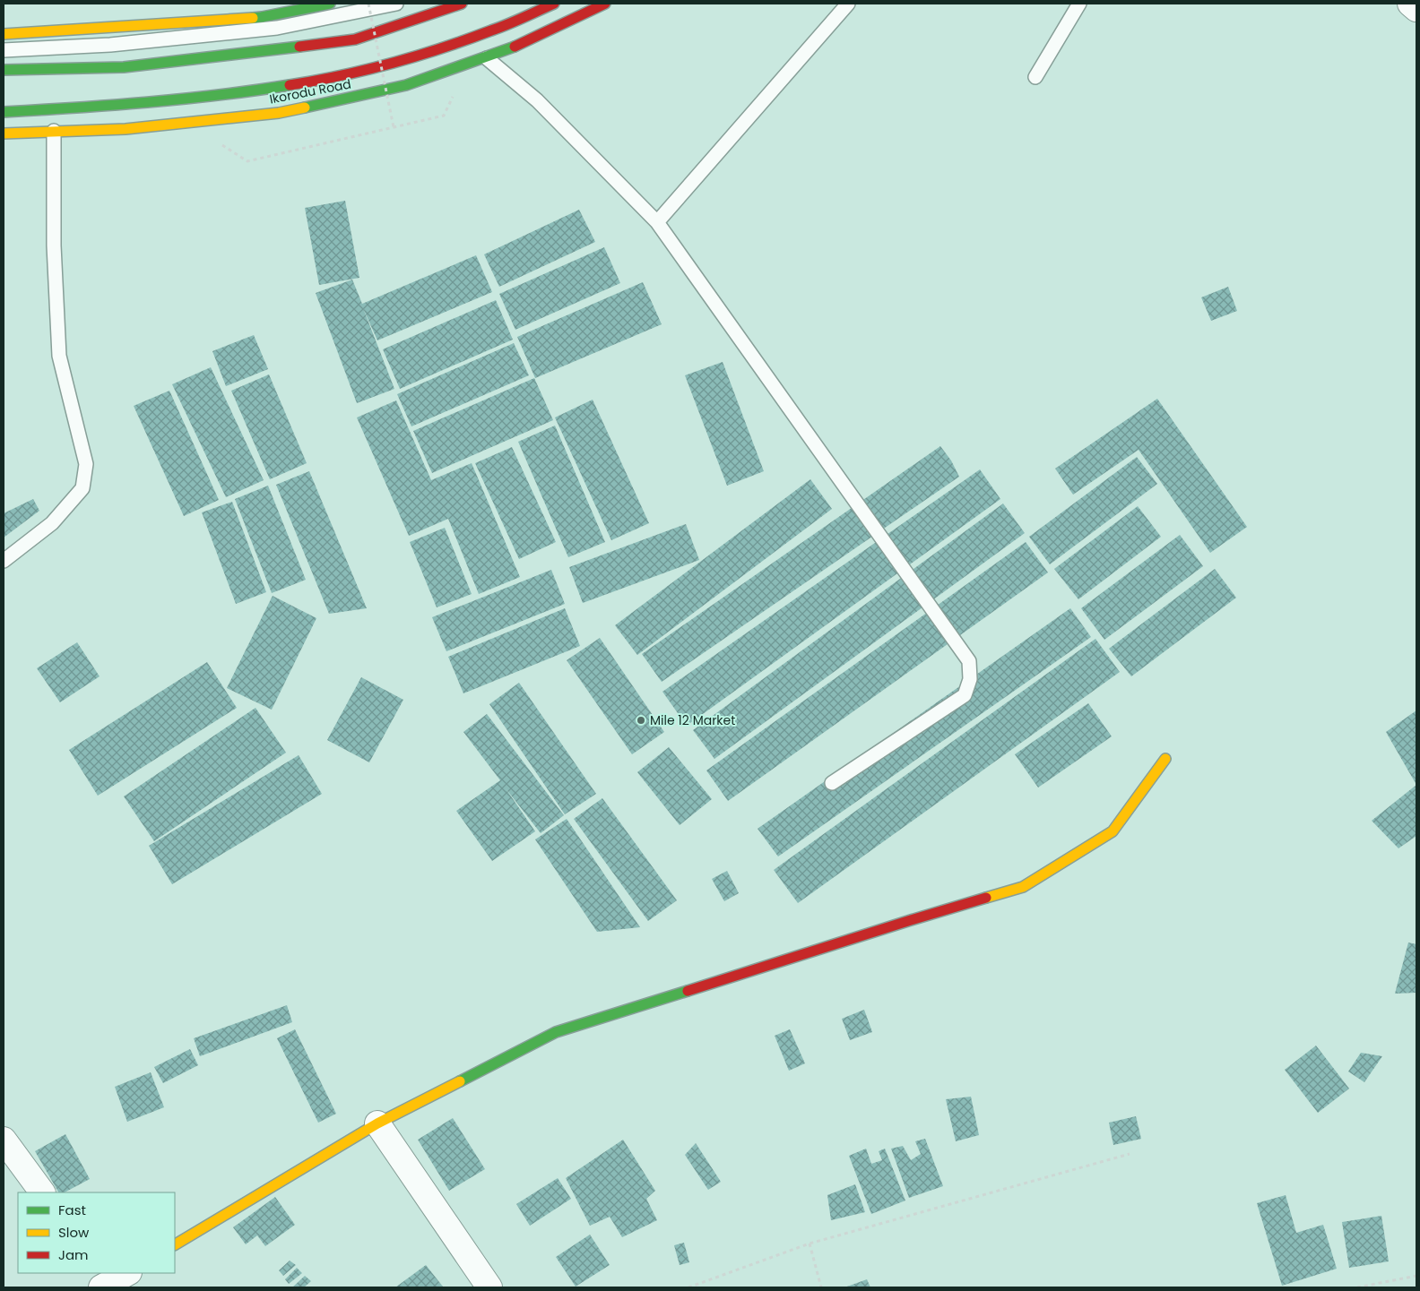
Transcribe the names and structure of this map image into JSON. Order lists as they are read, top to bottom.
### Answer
{
  "streets": {
    "main road": ["Ikorodu Road"]
  },
  "places": ["Mile 12 Market"],
  "legend": ["Fast", "Slow", "Jam"]
}
